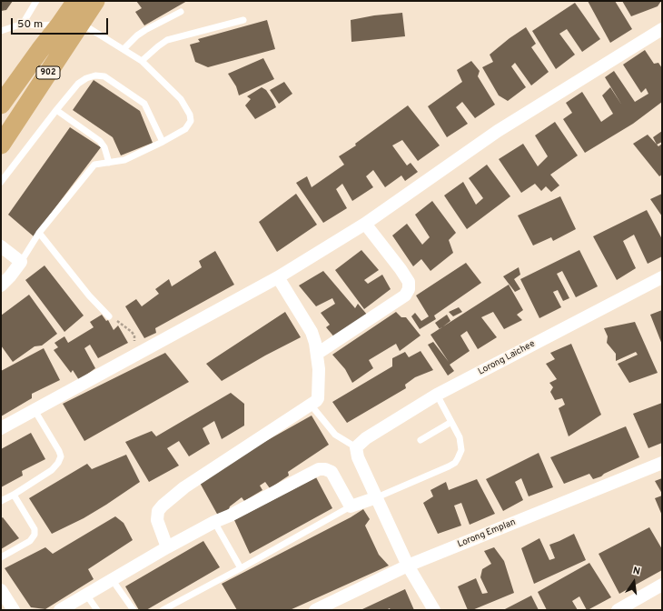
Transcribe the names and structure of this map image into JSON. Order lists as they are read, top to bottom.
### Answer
{
  "streets": {
    "main road": ["902"],
    "street": ["Lorong Laichee", "Lorong Emplan"]
  },
  "scale_bar": "50 m",
  "north": "top"
}
